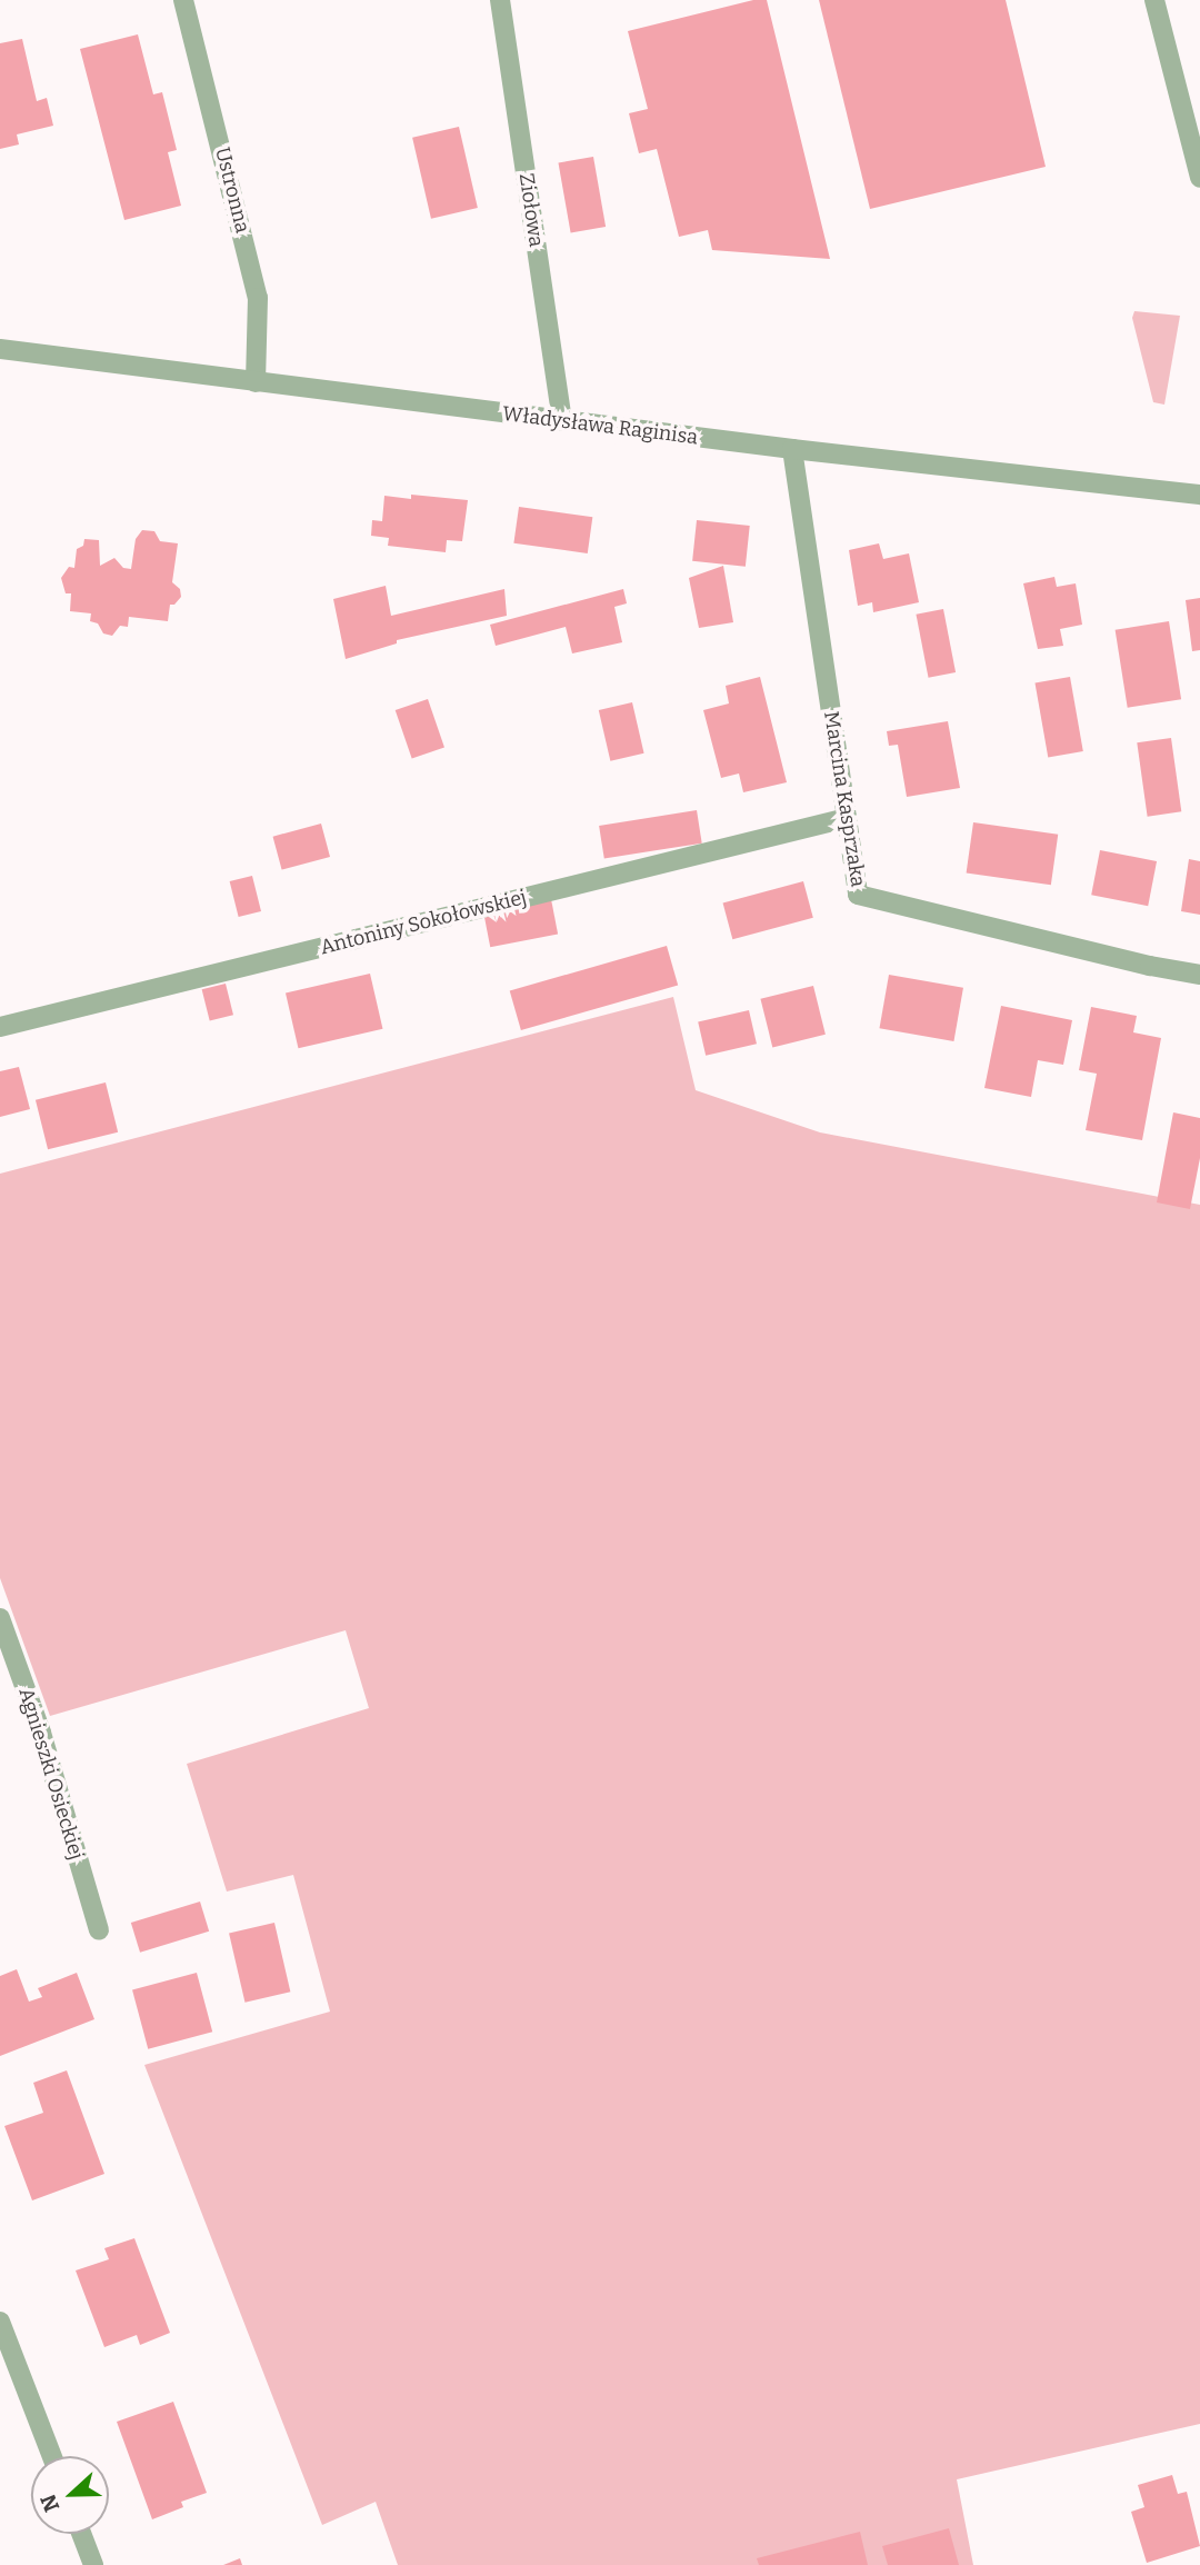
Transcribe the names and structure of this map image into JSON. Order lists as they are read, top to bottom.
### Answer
{
  "streets": {
    "street": [
      "Ustronna",
      "Ziołowa",
      "Władysława Raginisa",
      "Marcina Kasprzaka",
      "Antoniny Sokołowskiej",
      "Agnieszki Osieckiej"
    ]
  },
  "crossings": [
    ["Ustronna", "Władysława Raginisa"],
    ["Ziołowa", "Władysława Raginisa"],
    ["Władysława Raginisa", "Marcina Kasprzaka"],
    ["Marcina Kasprzaka", "Antoniny Sokołowskiej"]
  ],
  "north": "left"
}
